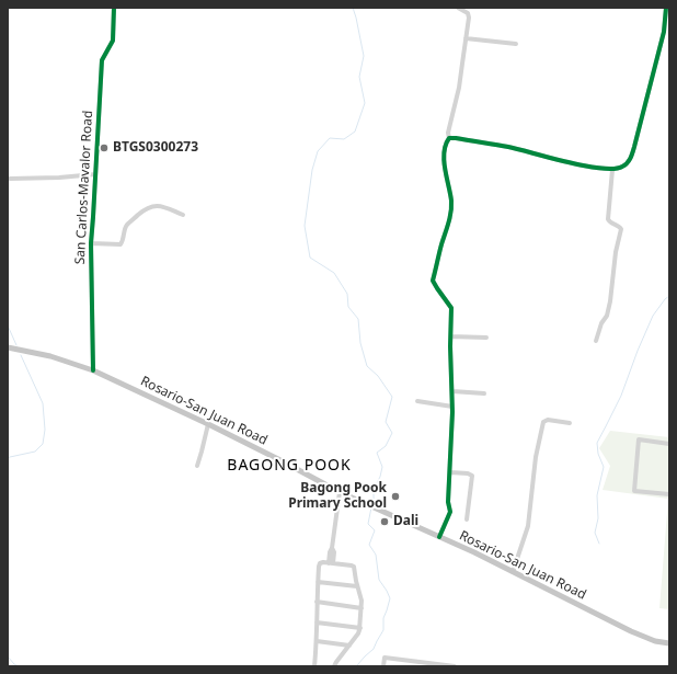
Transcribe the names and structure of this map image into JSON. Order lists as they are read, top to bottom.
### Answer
{
  "streets": {
    "main road": ["Rosario-San Juan Road"],
    "street": ["San Carlos-Mavalor Road"]
  },
  "crossings": [
    ["San Carlos-Mavalor Road", "Rosario-San Juan Road"]
  ],
  "districts": ["BAGONG POOK"],
  "places": ["BTGS0300273", "Bagong Pook Primary School", "Dali"]
}
